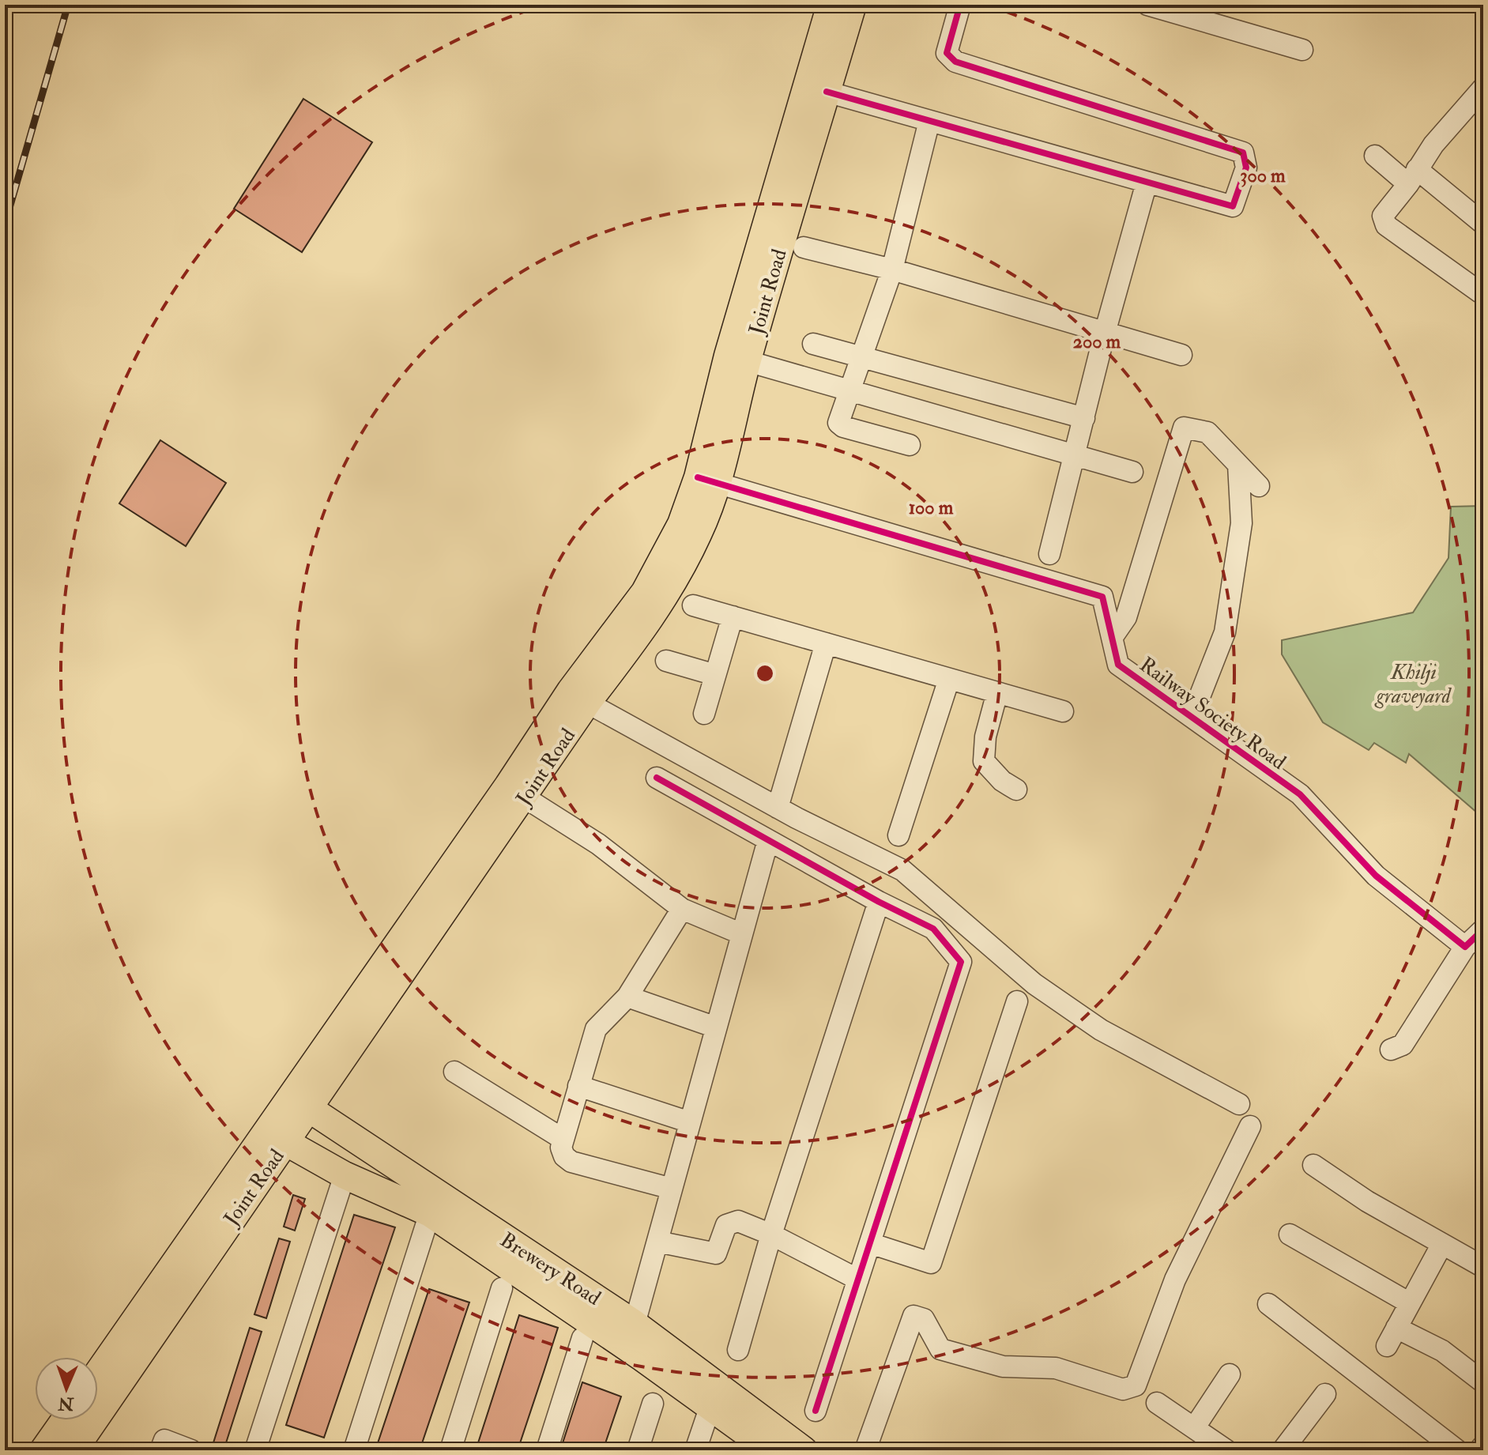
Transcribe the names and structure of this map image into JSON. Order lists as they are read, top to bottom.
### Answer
{
  "streets": {
    "main road": ["Joint Road", "Brewery Road"],
    "street": ["Railway Society Road"]
  },
  "crossings": [
    ["Joint Road", "Railway Society Road"],
    ["Joint Road", "Brewery Road"]
  ],
  "parks": ["Khilji graveyard"],
  "north": "bottom",
  "rings": ["300 m", "200 m", "100 m"]
}
